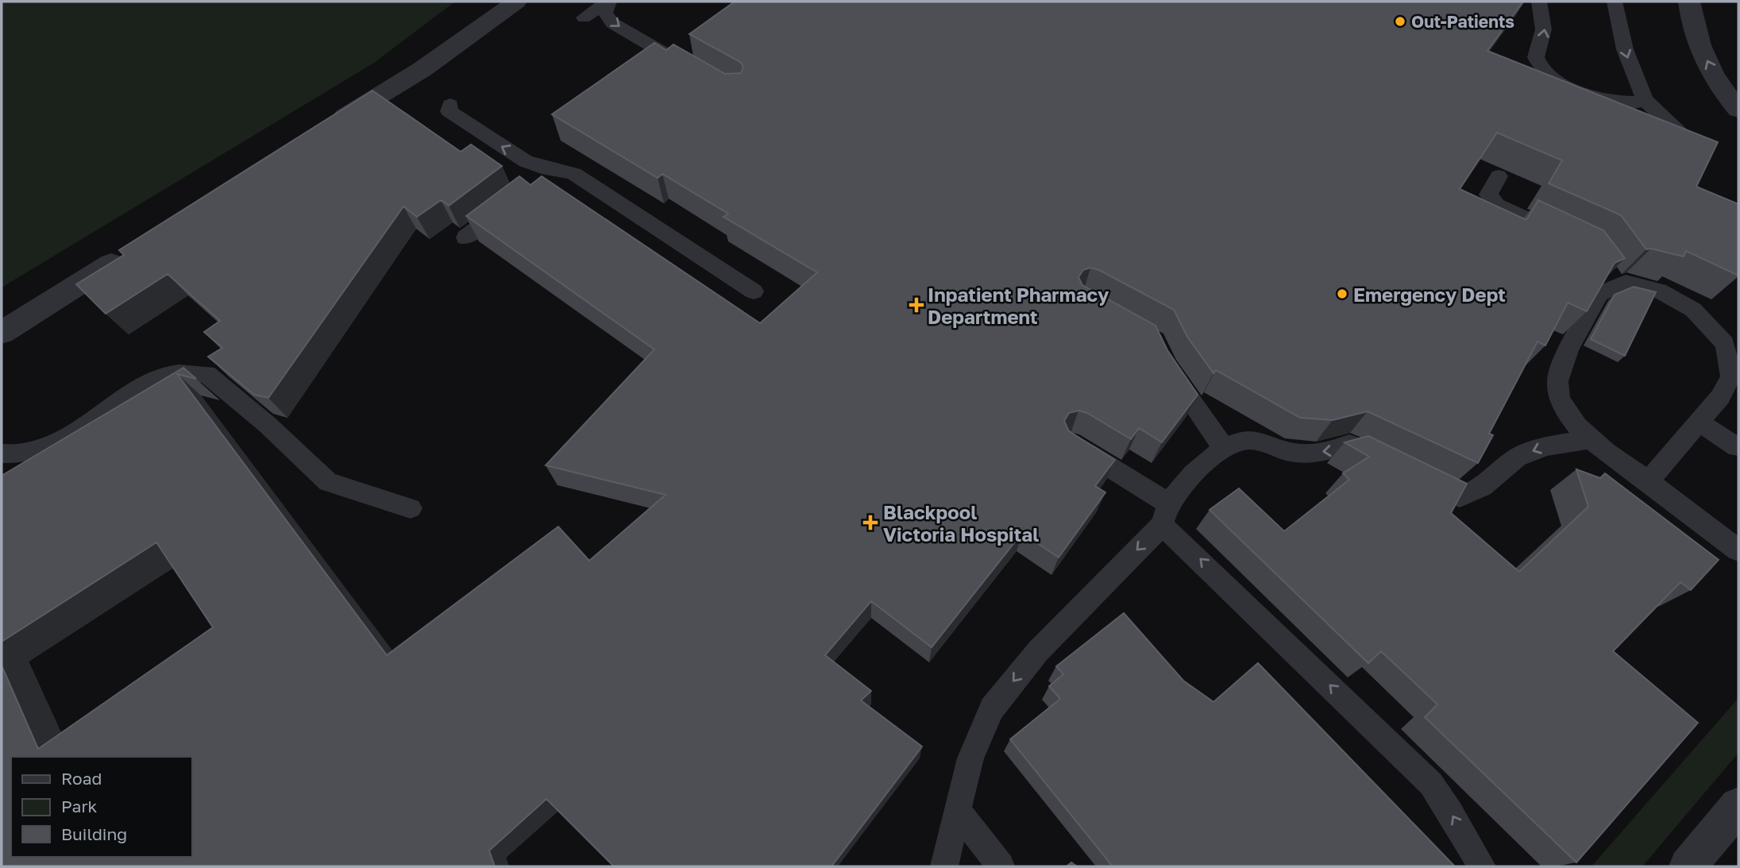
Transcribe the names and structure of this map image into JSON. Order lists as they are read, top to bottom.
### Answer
{
  "places": {
    "other": ["Out-Patients", "Emergency Dept"],
    "health": ["Inpatient Pharmacy Department", "Blackpool Victoria Hospital"]
  },
  "legend": ["Road", "Park", "Building"]
}
